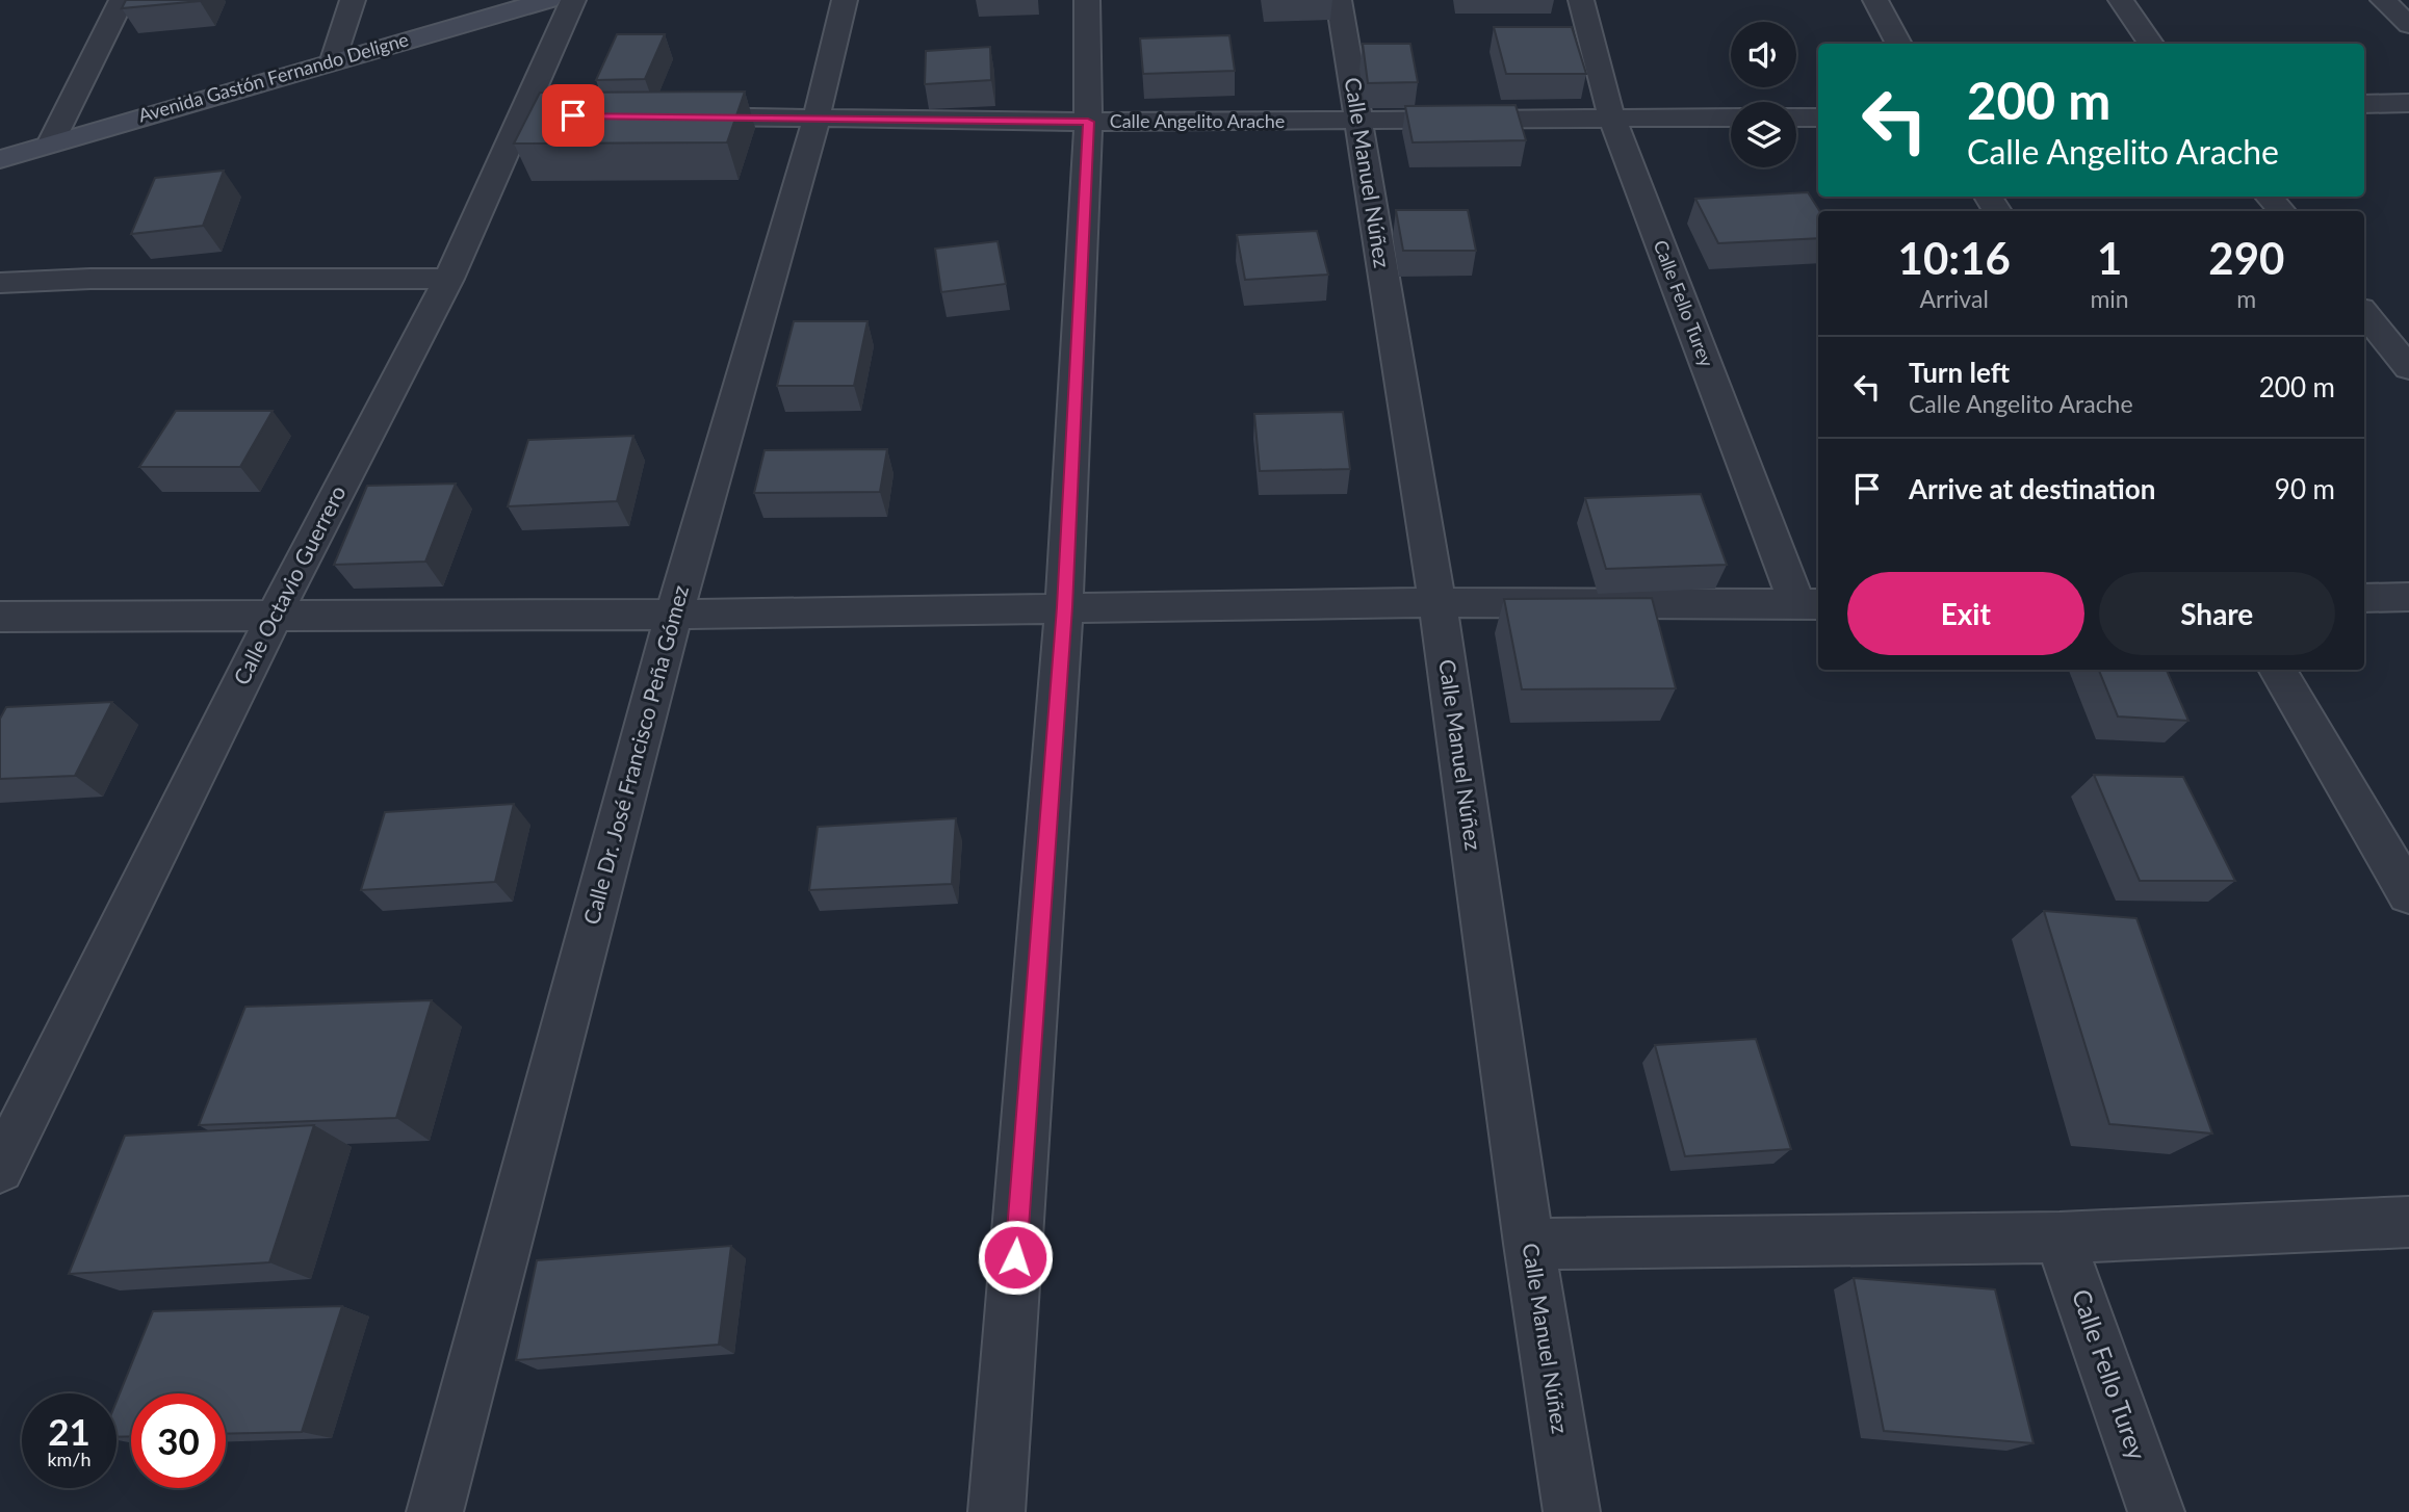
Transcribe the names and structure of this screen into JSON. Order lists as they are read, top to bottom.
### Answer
{
  "streets": {
    "street": [
      "Avenida Gastón Fernando Deligne",
      "Calle Angelito Arache",
      "Calle Manuel Núñez",
      "Calle Fello Turey",
      "Calle Octavio Guerrero",
      "Calle Dr. José Francisco Peña Gómez"
    ]
  },
  "crossings": [
    ["Calle Angelito Arache", "Calle Manuel Núñez"],
    ["Calle Angelito Arache", "Calle Fello Turey"],
    ["Calle Angelito Arache", "Calle Dr. José Francisco Peña Gómez"]
  ],
  "page": {
    "turn": ["200 m", "Calle Angelito Arache"],
    "eta": [
      "10:16",
      "Arrival",
      "1",
      "min",
      "290",
      "m"
    ],
    "list": [
      {
        "name": "Turn left",
        "note": "Calle Angelito Arache",
        "value": "200 m"
      },
      {
        "name": "Arrive at destination",
        "value": "90 m"
      }
    ],
    "buttons": ["Exit", "Share"],
    "speed": "21 km/h",
    "limit": "30"
  }
}
